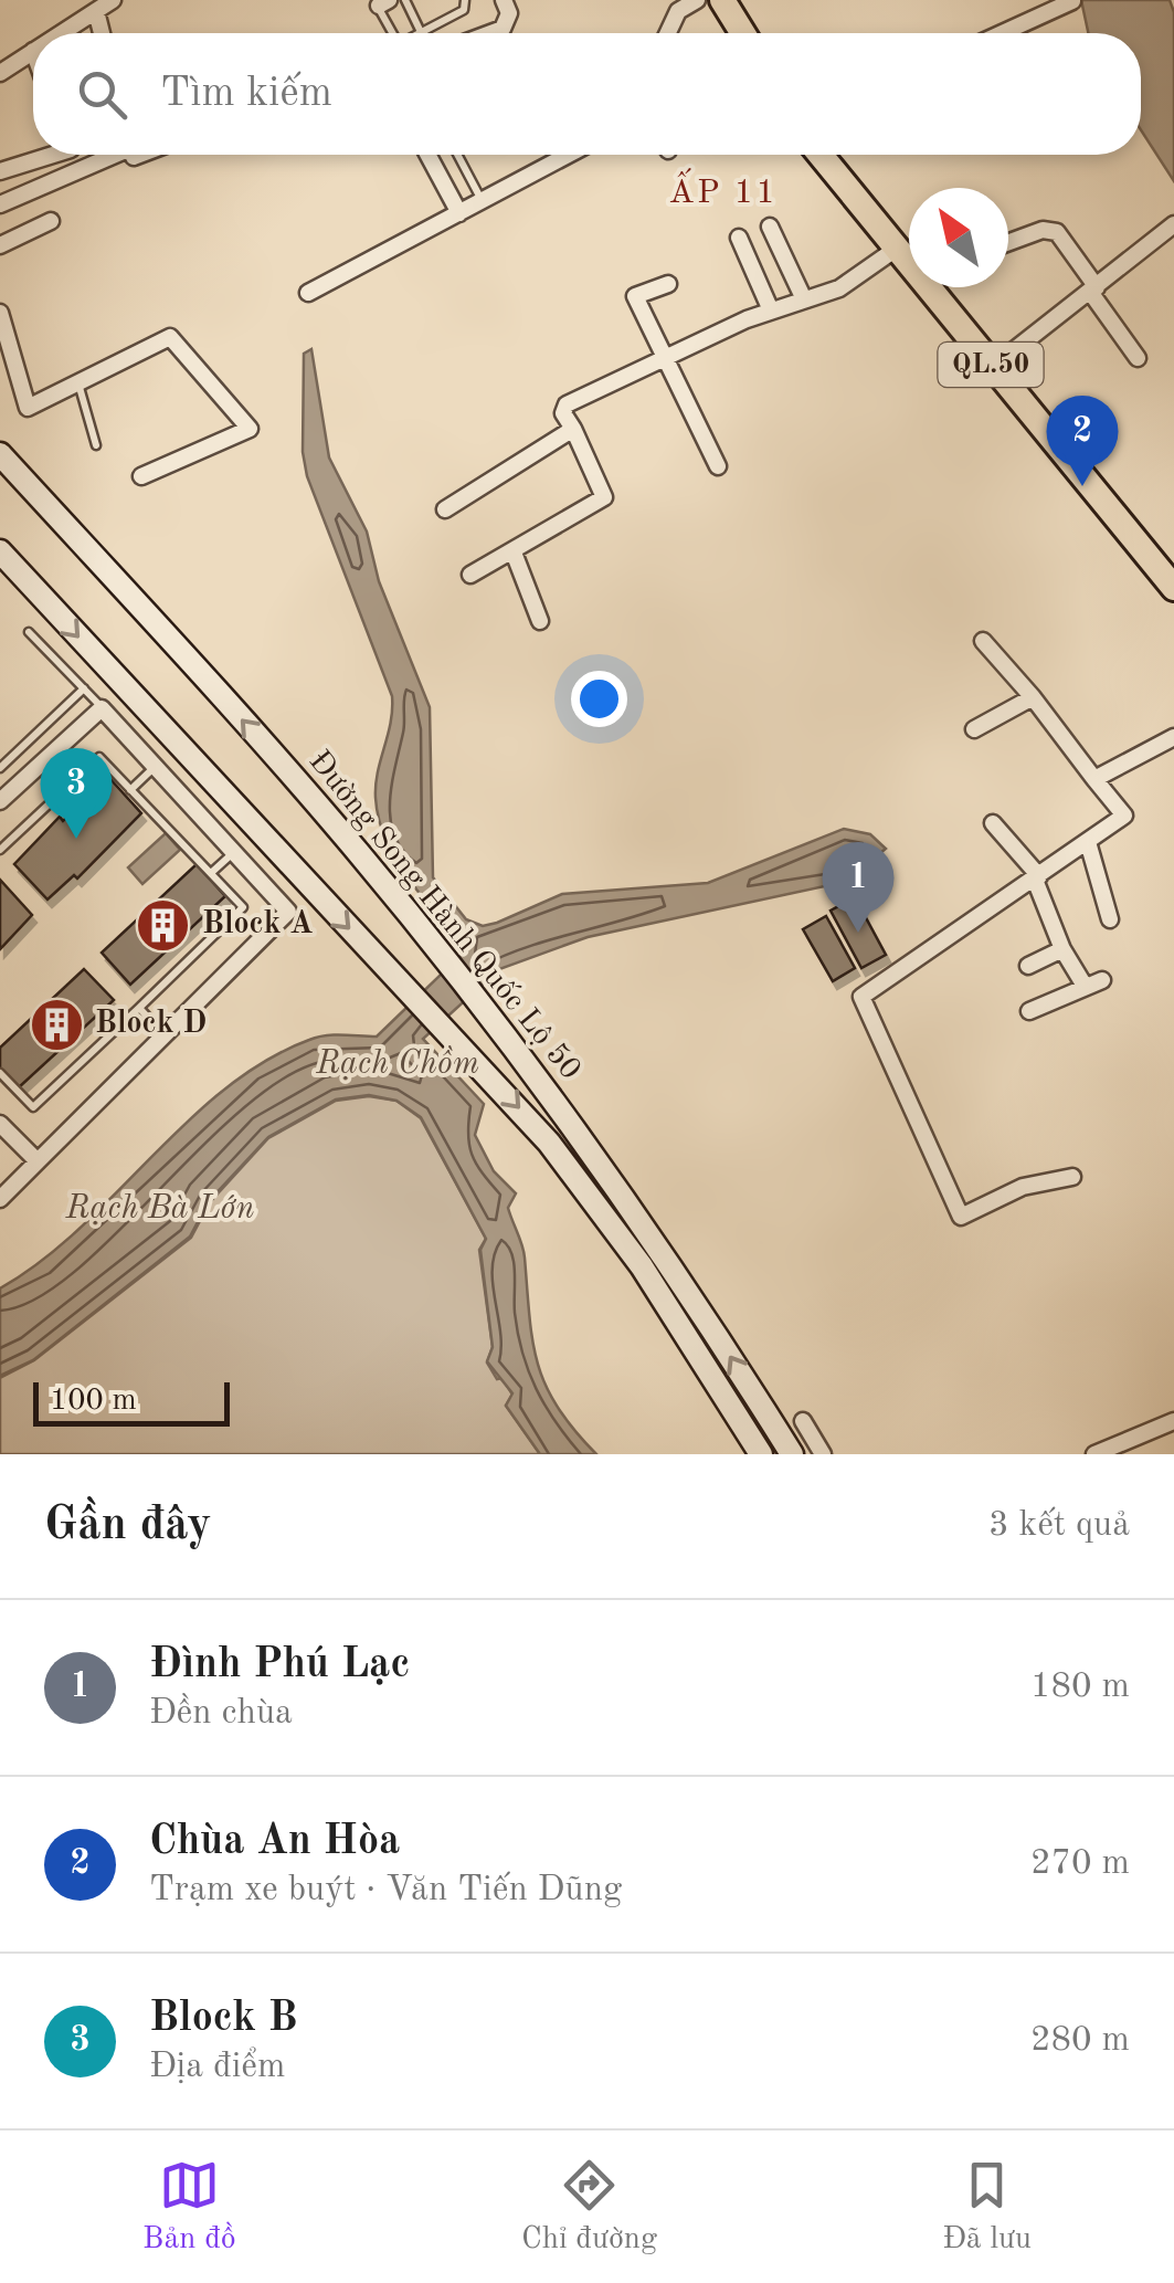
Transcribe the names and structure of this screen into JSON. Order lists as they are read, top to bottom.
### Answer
{
  "streets": {
    "highway": ["QL.50"],
    "main road": ["Đường Song Hành Quốc Lộ 50"]
  },
  "districts": ["ẤP 11"],
  "water": ["Rạch Chồm", "Rạch Bà Lớn"],
  "places": {
    "building": ["Block A", "Block D"]
  },
  "scale_bar": "100 m",
  "north": "top left",
  "page": {
    "search": "Tìm kiếm",
    "pins": ["2", "3", "1"],
    "scale": "100 m",
    "heading": ["Gần đây", "3 kết quả"],
    "list": [
      {
        "mark": "1",
        "name": "Đình Phú Lạc",
        "note": "Đền chùa",
        "value": "180 m"
      },
      {
        "mark": "2",
        "name": "Chùa An Hòa",
        "note": "Trạm xe buýt · Văn Tiến Dũng",
        "value": "270 m"
      },
      {
        "mark": "3",
        "name": "Block B",
        "note": "Địa điểm",
        "value": "280 m"
      }
    ],
    "nav": ["Bản đồ", "Chỉ đường", "Đã lưu"]
  }
}
